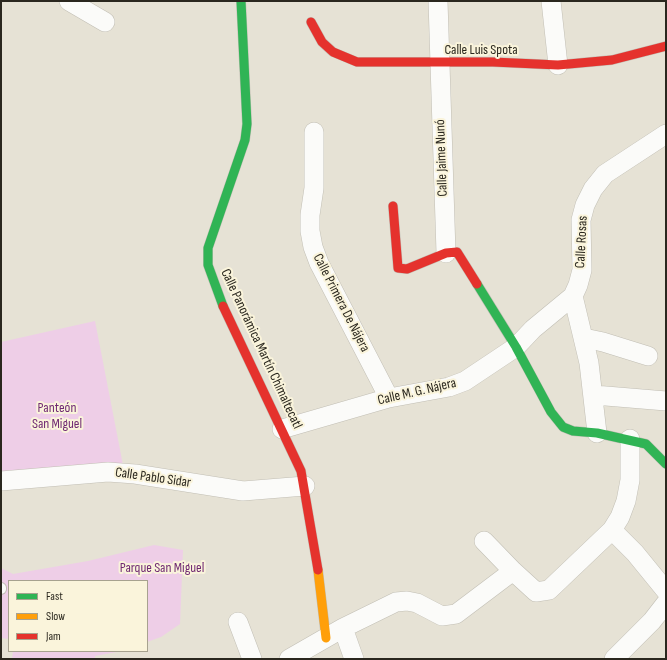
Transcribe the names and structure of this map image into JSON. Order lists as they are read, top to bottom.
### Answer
{
  "streets": {
    "street": [
      "Calle Luis Spota",
      "Calle Jaime Nunó",
      "Calle Rosas",
      "Calle Primera De Nájera",
      "Calle Panorámica Martín Chimaltecatl",
      "Calle M. G. Nájera",
      "Calle Pablo Sidar"
    ]
  },
  "crossings": [
    ["Calle Luis Spota", "Calle Jaime Nunó"],
    ["Calle Rosas", "Calle M. G. Nájera"],
    ["Calle Primera De Nájera", "Calle M. G. Nájera"],
    ["Calle Panorámica Martín Chimaltecatl", "Calle M. G. Nájera"],
    ["Calle Panorámica Martín Chimaltecatl", "Calle Pablo Sidar"]
  ],
  "parks": ["Panteón San Miguel", "Parque San Miguel"],
  "legend": ["Fast", "Slow", "Jam"]
}
